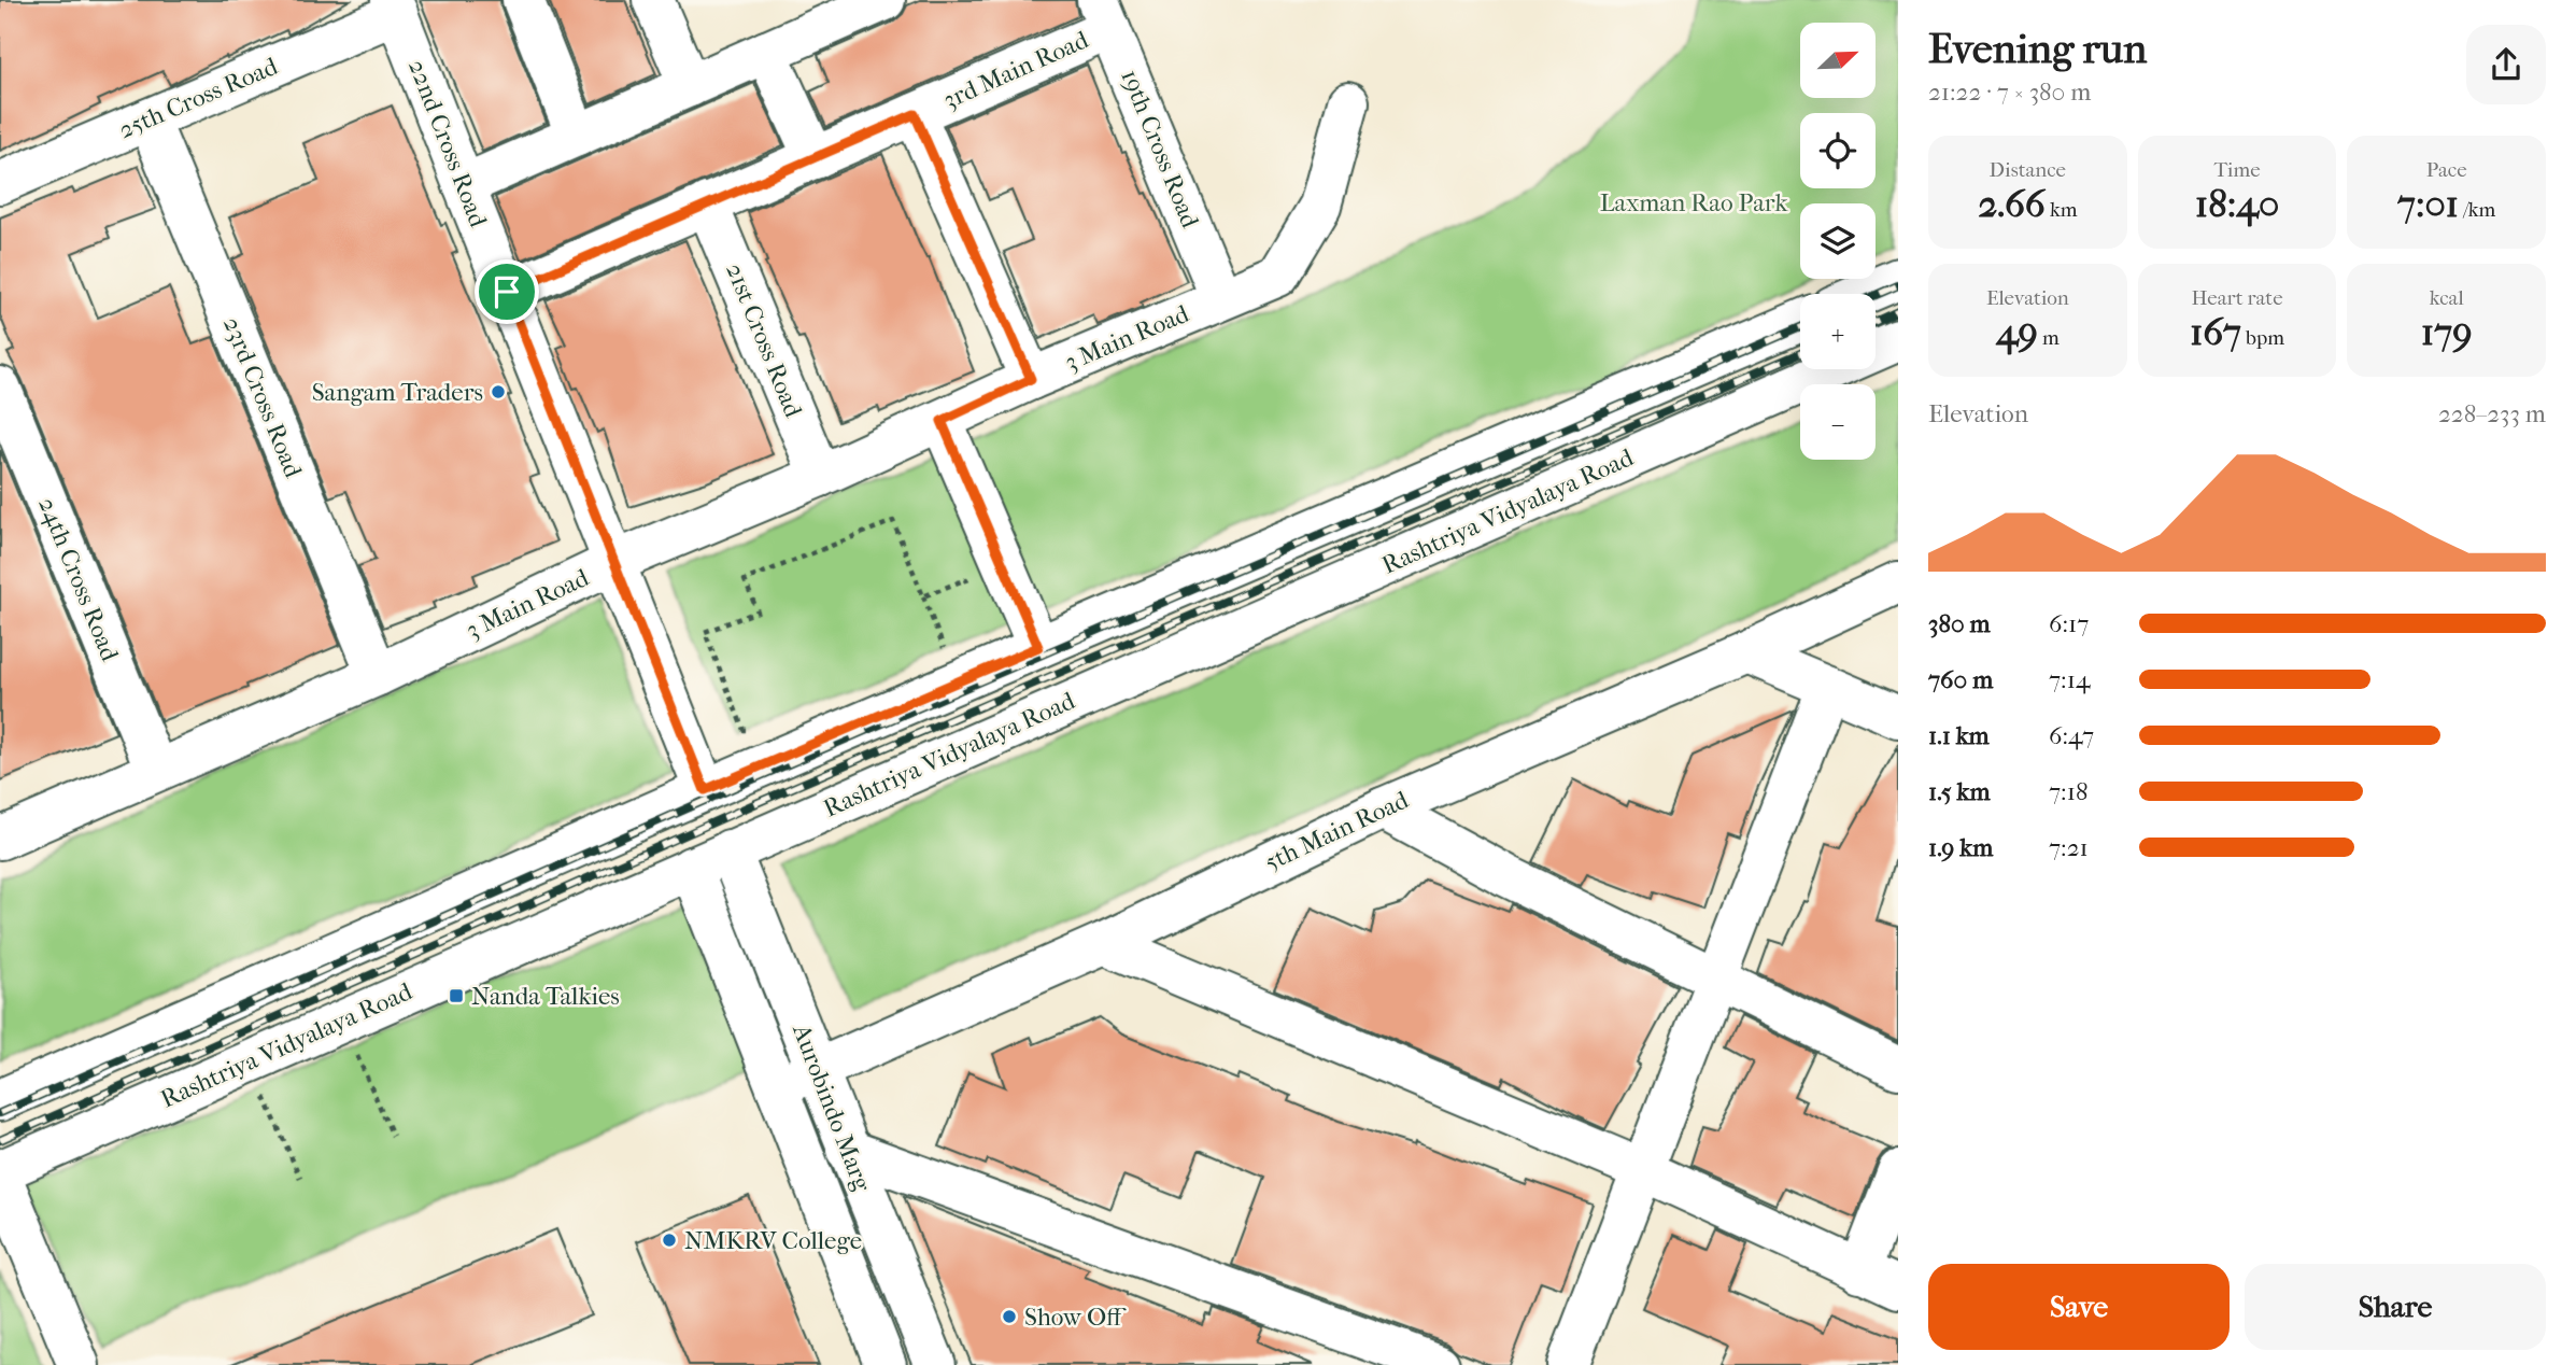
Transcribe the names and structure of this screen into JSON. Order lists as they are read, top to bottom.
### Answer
{
  "streets": {
    "street": [
      "3rd Main Road",
      "25th Cross Road",
      "22nd Cross Road",
      "19th Cross Road",
      "3 Main Road",
      "21st Cross Road",
      "23rd Cross Road",
      "Rashtriya Vidyalaya Road",
      "24th Cross Road",
      "5th Main Road",
      "Aurobindo Marg"
    ]
  },
  "crossings": [
    ["3rd Main Road", "22nd Cross Road"],
    ["3rd Main Road", "19th Cross Road"],
    ["3rd Main Road", "21st Cross Road"],
    ["25th Cross Road", "22nd Cross Road"],
    ["25th Cross Road", "23rd Cross Road"],
    ["22nd Cross Road", "3 Main Road"],
    ["19th Cross Road", "3 Main Road"],
    ["3 Main Road", "21st Cross Road"],
    ["3 Main Road", "23rd Cross Road"],
    ["3 Main Road", "24th Cross Road"],
    ["Rashtriya Vidyalaya Road", "Aurobindo Marg"],
    ["5th Main Road", "Aurobindo Marg"]
  ],
  "parks": ["Laxman Rao Park"],
  "places": {
    "other": ["Sangam Traders", "NMKRV College", "Show Off"],
    "transit": ["Nanda Talkies"]
  },
  "north": "top right",
  "page": {
    "heading": ["Evening run", "21:22 · 7 × 380 m"],
    "map_buttons": ["+", "−"],
    "stats": [
      ["Distance", "2.66 km"],
      ["Time", "18:40"],
      ["Pace", "7:01 /km"],
      ["Elevation", "49 m"],
      ["Heart rate", "167 bpm"],
      ["kcal", "179"]
    ],
    "chart": ["Elevation", "228–233 m"],
    "list": [
      {
        "name": "380 m",
        "note": "6:17"
      },
      {
        "name": "760 m",
        "note": "7:14"
      },
      {
        "name": "1.1 km",
        "note": "6:47"
      },
      {
        "name": "1.5 km",
        "note": "7:18"
      },
      {
        "name": "1.9 km",
        "note": "7:21"
      }
    ],
    "buttons": ["Save", "Share"]
  }
}
